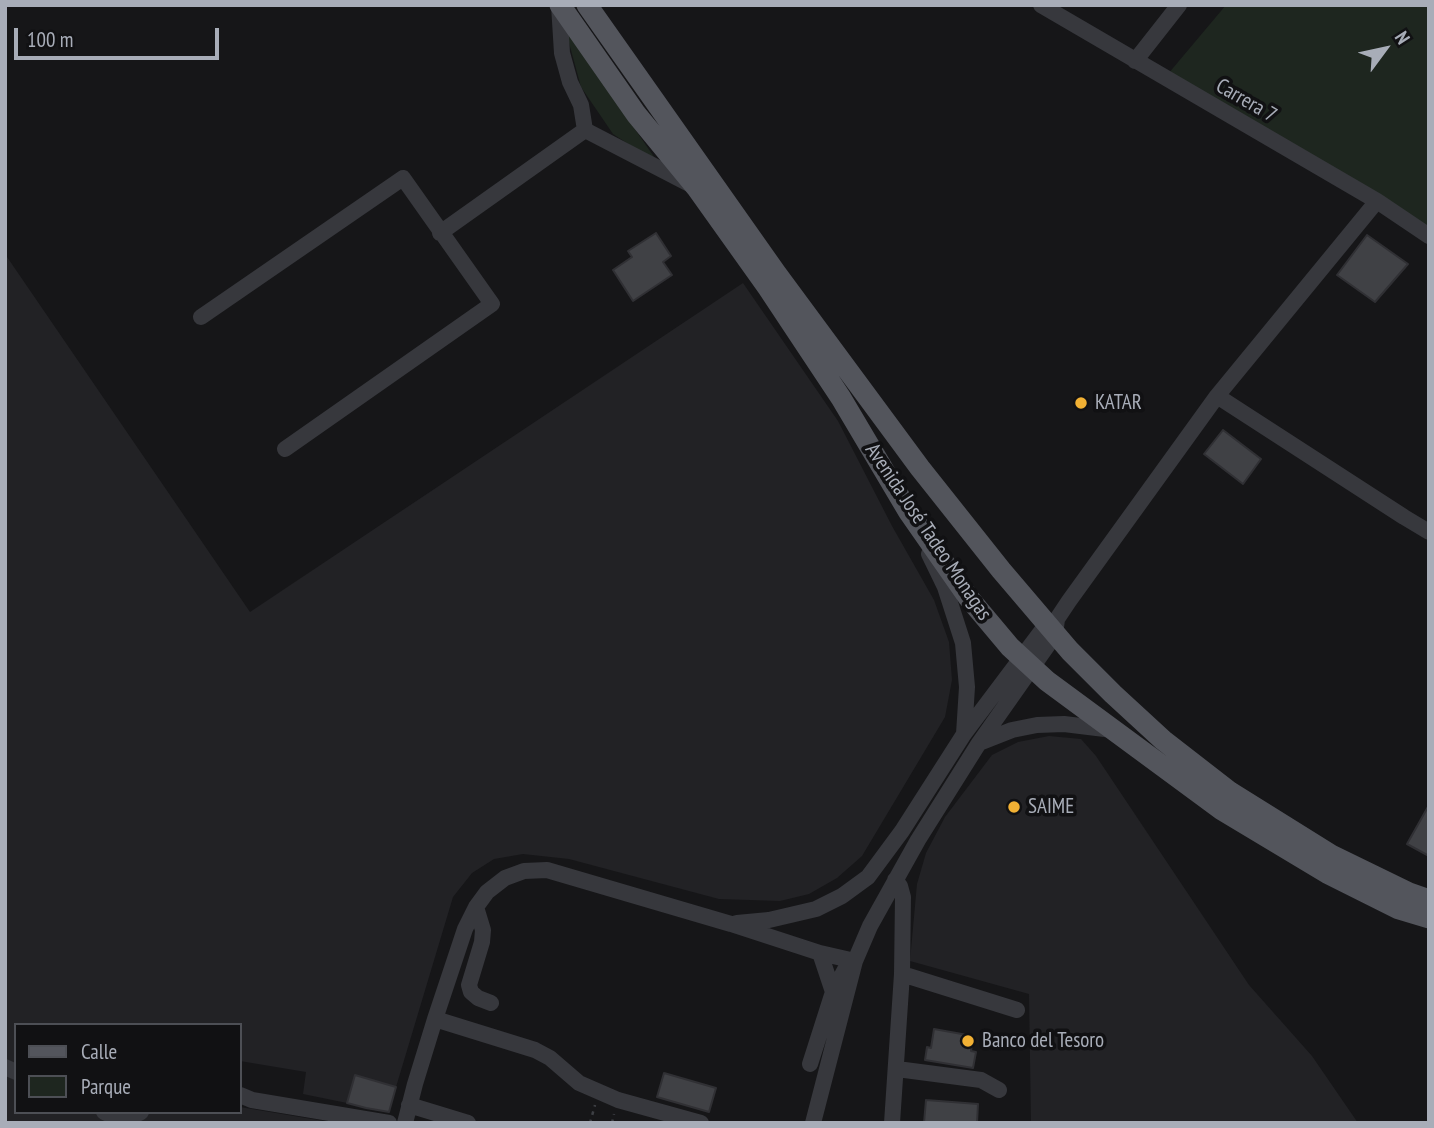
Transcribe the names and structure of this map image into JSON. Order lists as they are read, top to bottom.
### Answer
{
  "streets": {
    "main road": ["Avenida José Tadeo Monagas"],
    "street": ["Carrera 7"]
  },
  "places": ["KATAR", "SAIME", "Banco del Tesoro"],
  "legend": ["Calle", "Parque"],
  "scale_bar": "100 m",
  "north": "top right"
}
